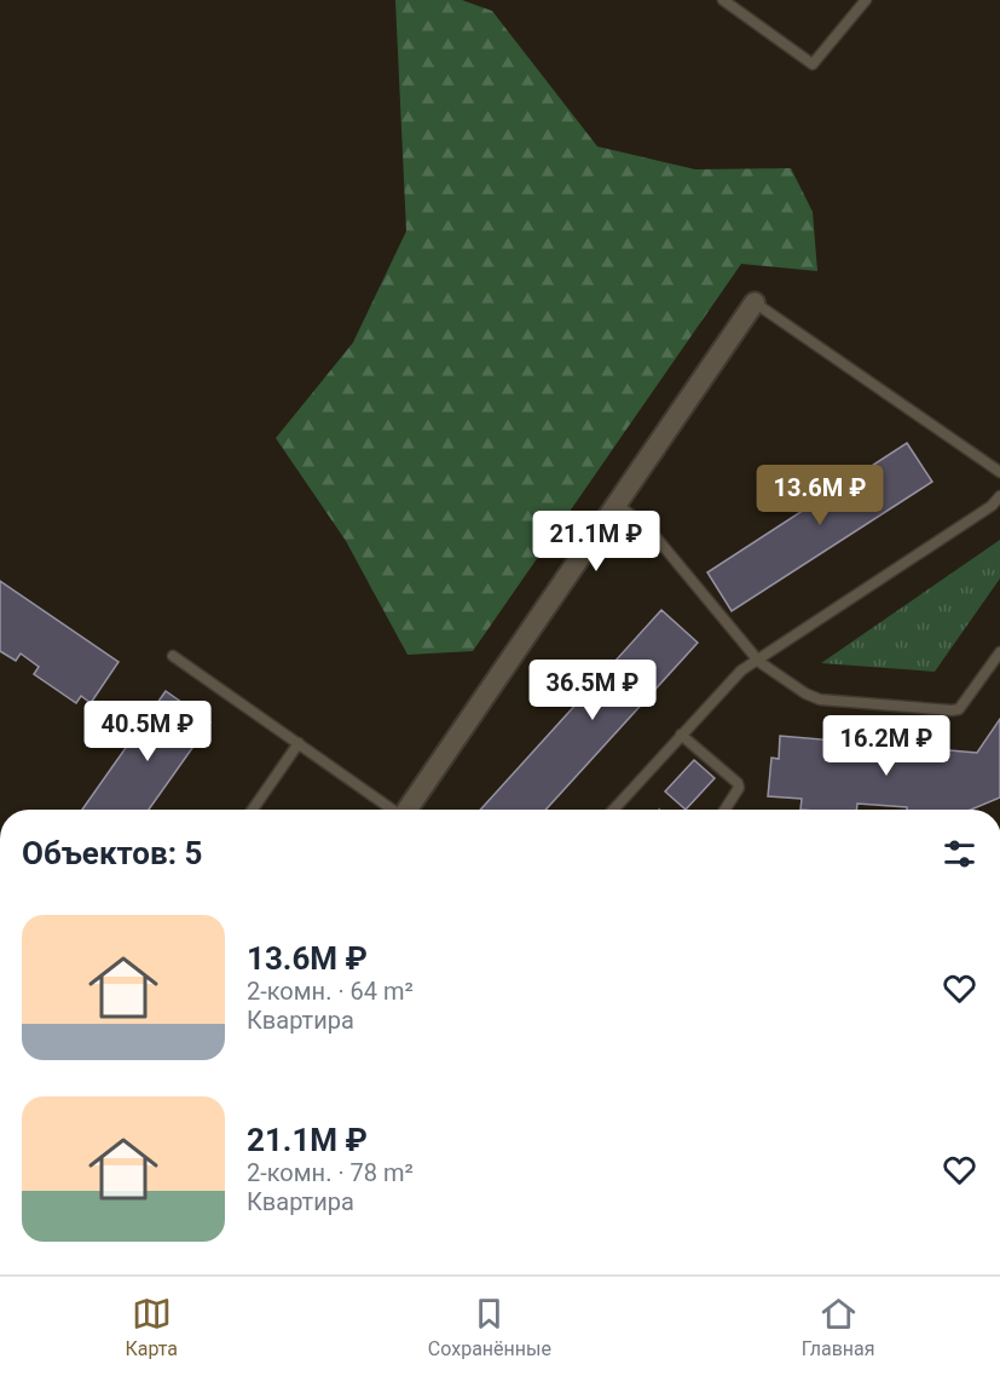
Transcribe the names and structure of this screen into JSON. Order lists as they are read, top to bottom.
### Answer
{
  "page": {
    "price": [
      "13.6M ₽",
      "21.1M ₽",
      "36.5M ₽",
      "40.5M ₽",
      "16.2M ₽"
    ],
    "heading": "Объектов: 5",
    "list": [
      {
        "name": "13.6M ₽",
        "note": "2-комн. · 64 m² · Квартира"
      },
      {
        "name": "21.1M ₽",
        "note": "2-комн. · 78 m² · Квартира"
      }
    ],
    "tabs": ["Карта", "Сохранённые", "Главная"]
  }
}
